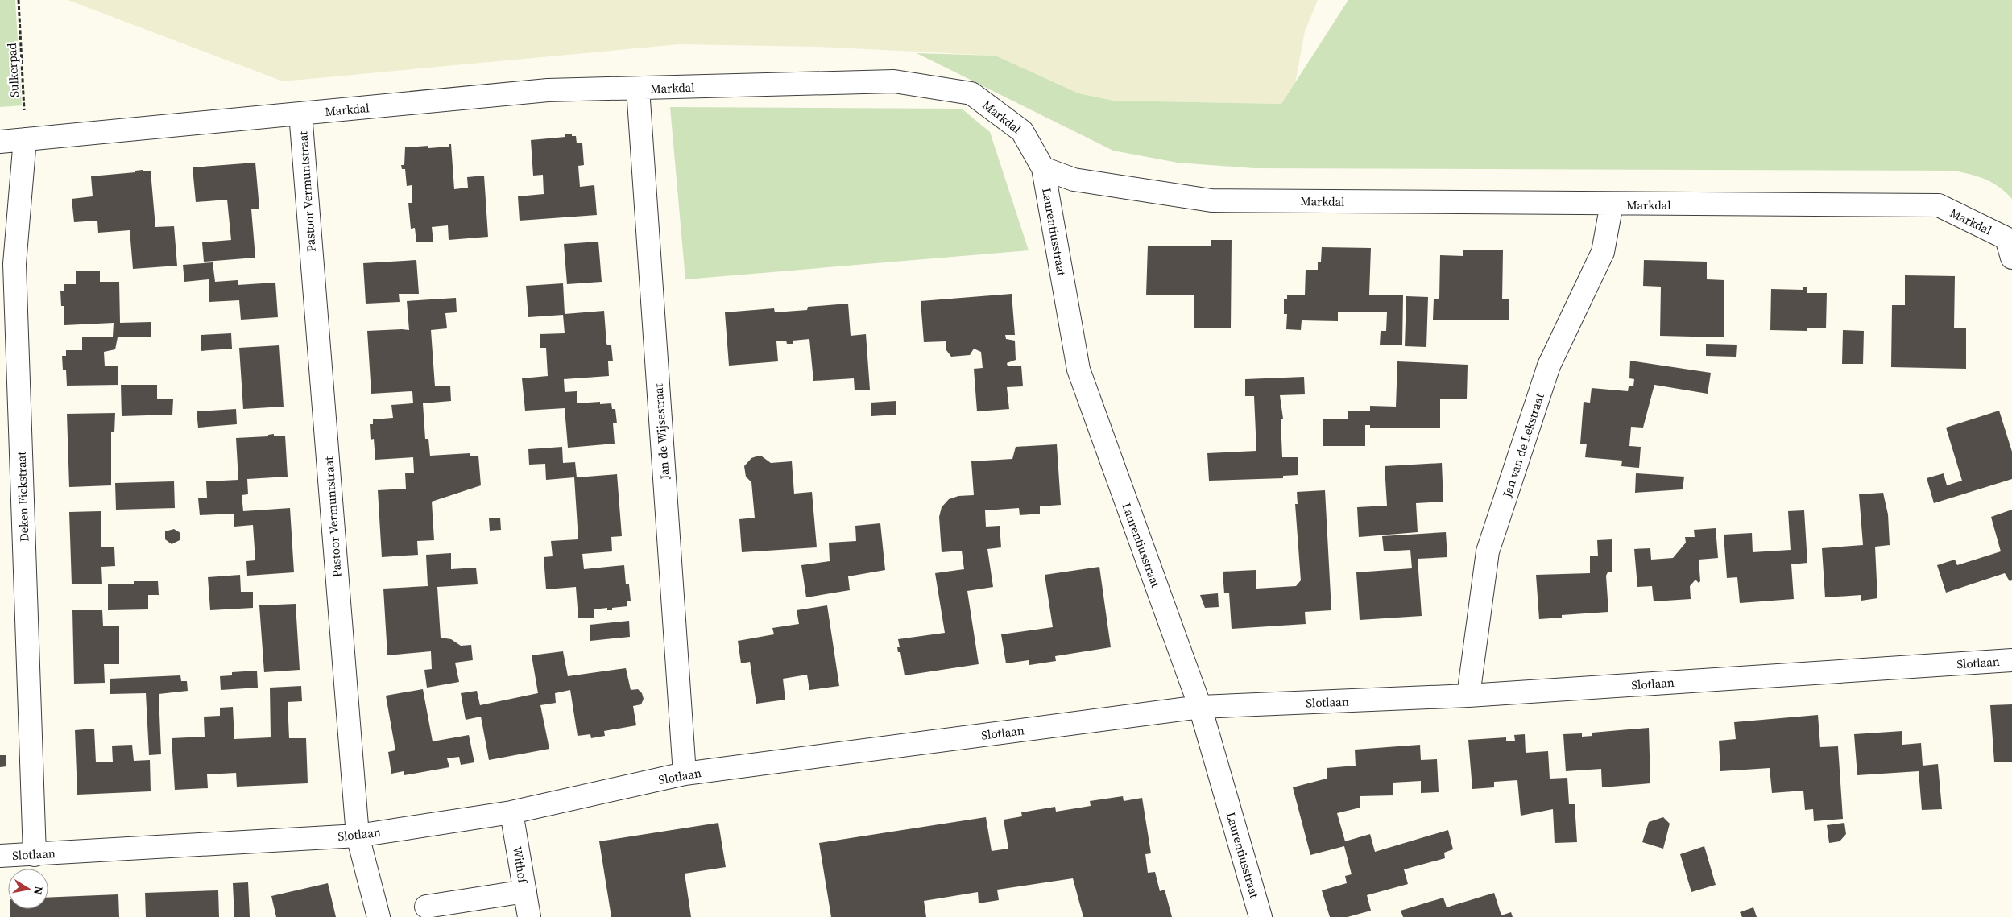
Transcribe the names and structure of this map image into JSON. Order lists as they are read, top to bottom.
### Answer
{
  "streets": {
    "street": [
      "Markdal",
      "Pastoor Vermuntstraat",
      "Laurentiusstraat",
      "Jan de Wijsestraat",
      "Jan van de Lekstraat",
      "Deken Fickstraat",
      "Slotlaan",
      "Withof"
    ],
    "path": ["Sulkerpad"]
  },
  "crossings": [
    ["Sulkerpad", "Markdal"],
    ["Sulkerpad", "Deken Fickstraat"],
    ["Markdal", "Pastoor Vermuntstraat"],
    ["Markdal", "Laurentiusstraat"],
    ["Markdal", "Jan de Wijsestraat"],
    ["Markdal", "Jan van de Lekstraat"],
    ["Markdal", "Deken Fickstraat"],
    ["Pastoor Vermuntstraat", "Slotlaan"],
    ["Laurentiusstraat", "Slotlaan"],
    ["Jan de Wijsestraat", "Slotlaan"],
    ["Jan van de Lekstraat", "Slotlaan"],
    ["Deken Fickstraat", "Slotlaan"],
    ["Slotlaan", "Withof"]
  ],
  "north": "right"
}
